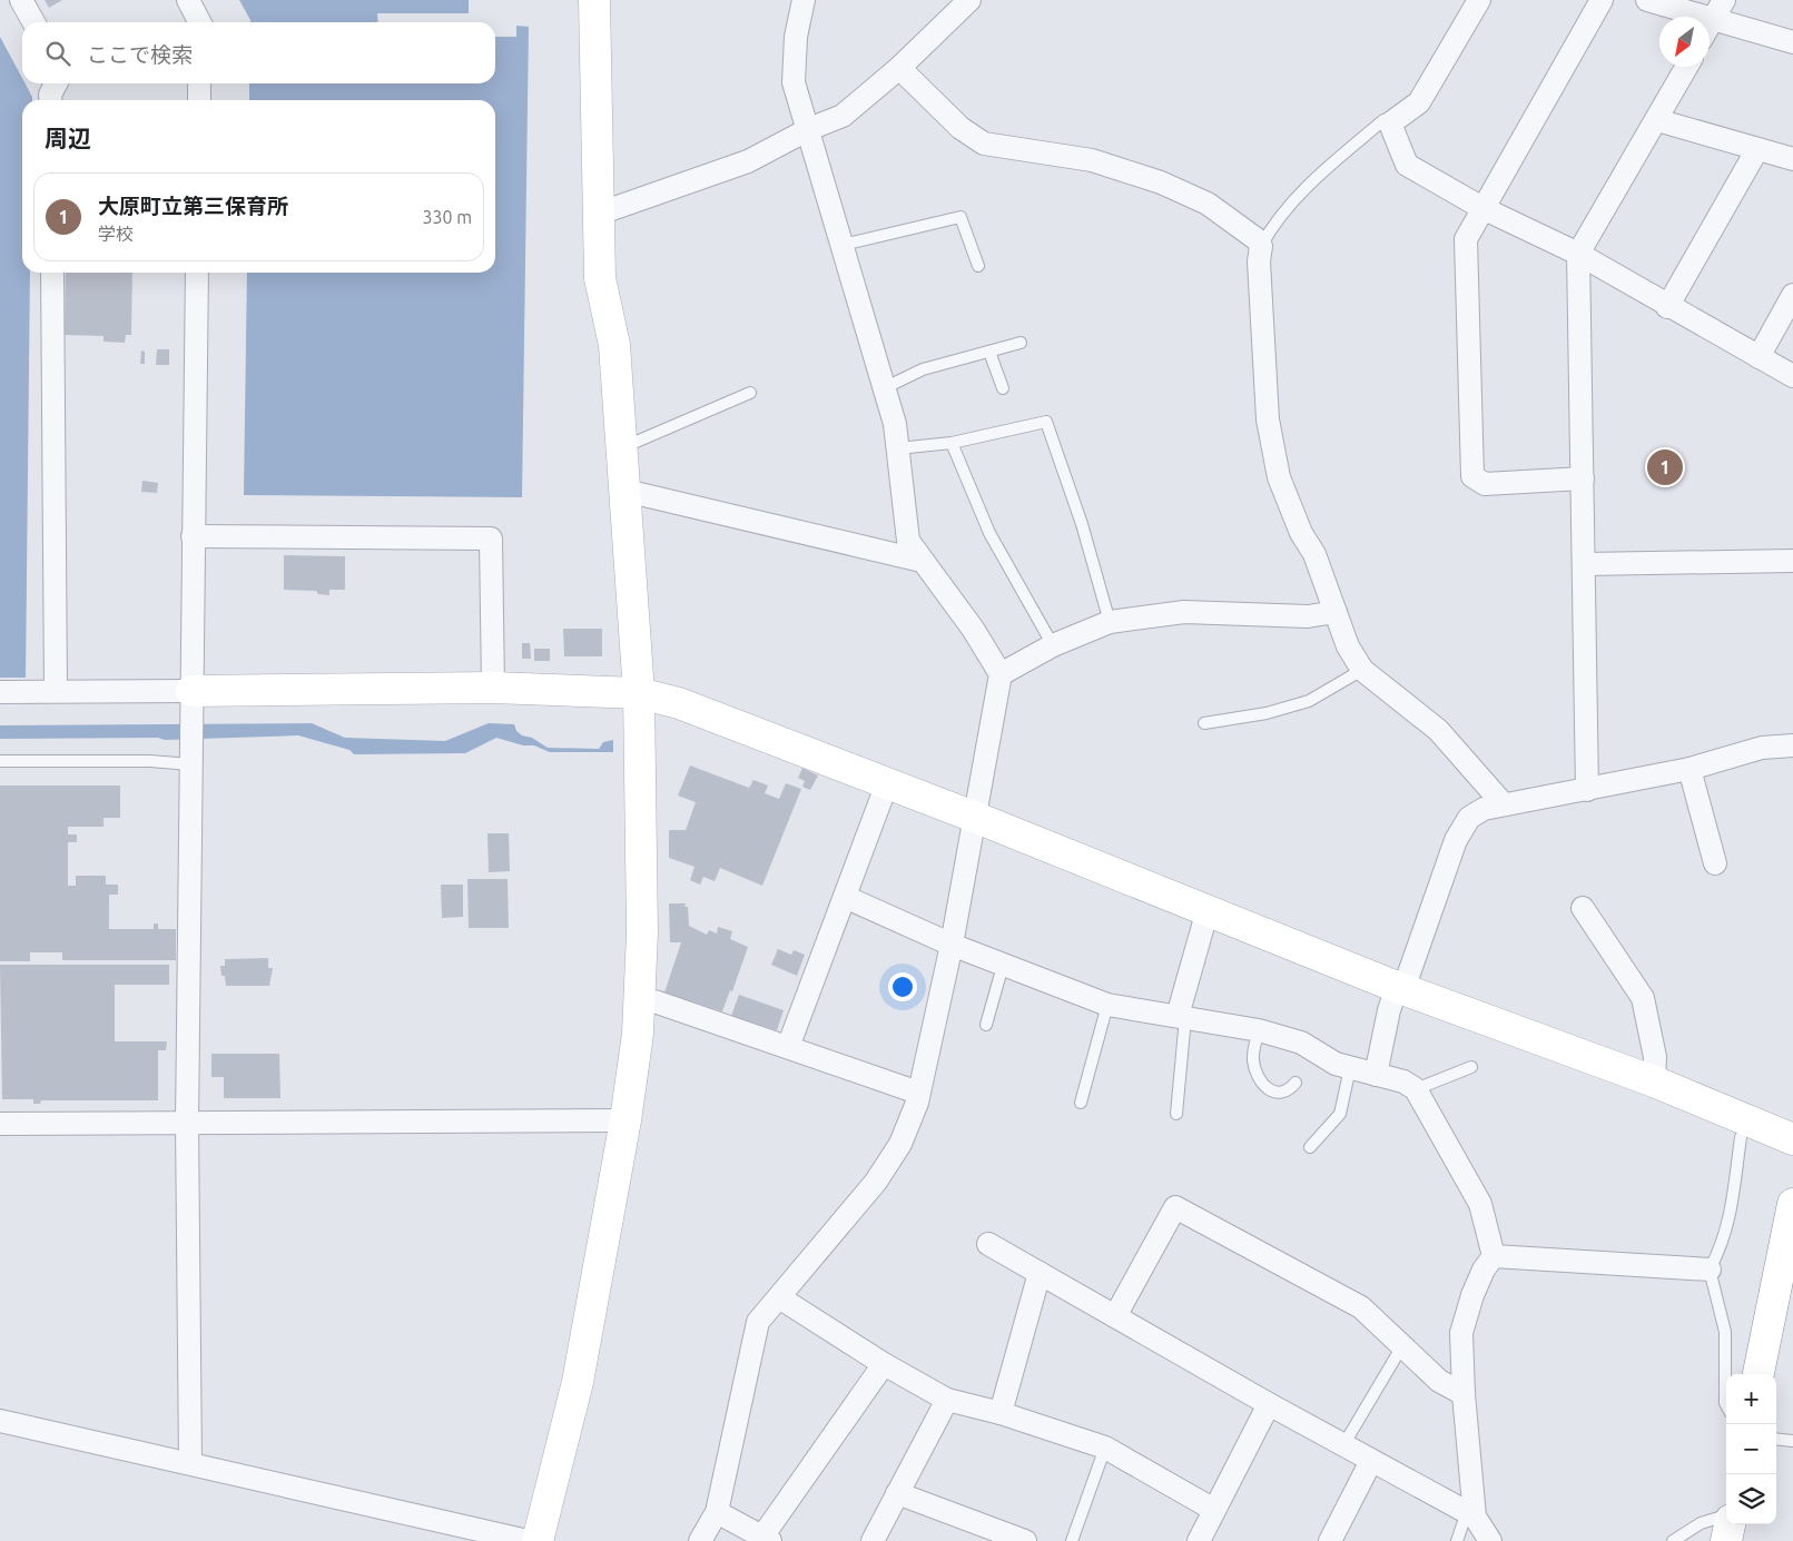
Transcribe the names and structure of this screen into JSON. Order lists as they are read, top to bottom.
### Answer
{
  "north": "bottom left",
  "page": {
    "search": "ここで検索",
    "heading": "周辺",
    "list": [
      {
        "mark": "1",
        "name": "大原町立第三保育所",
        "note": "学校",
        "value": "330 m"
      }
    ],
    "pins": "1",
    "map_buttons": ["+", "−"]
  }
}
